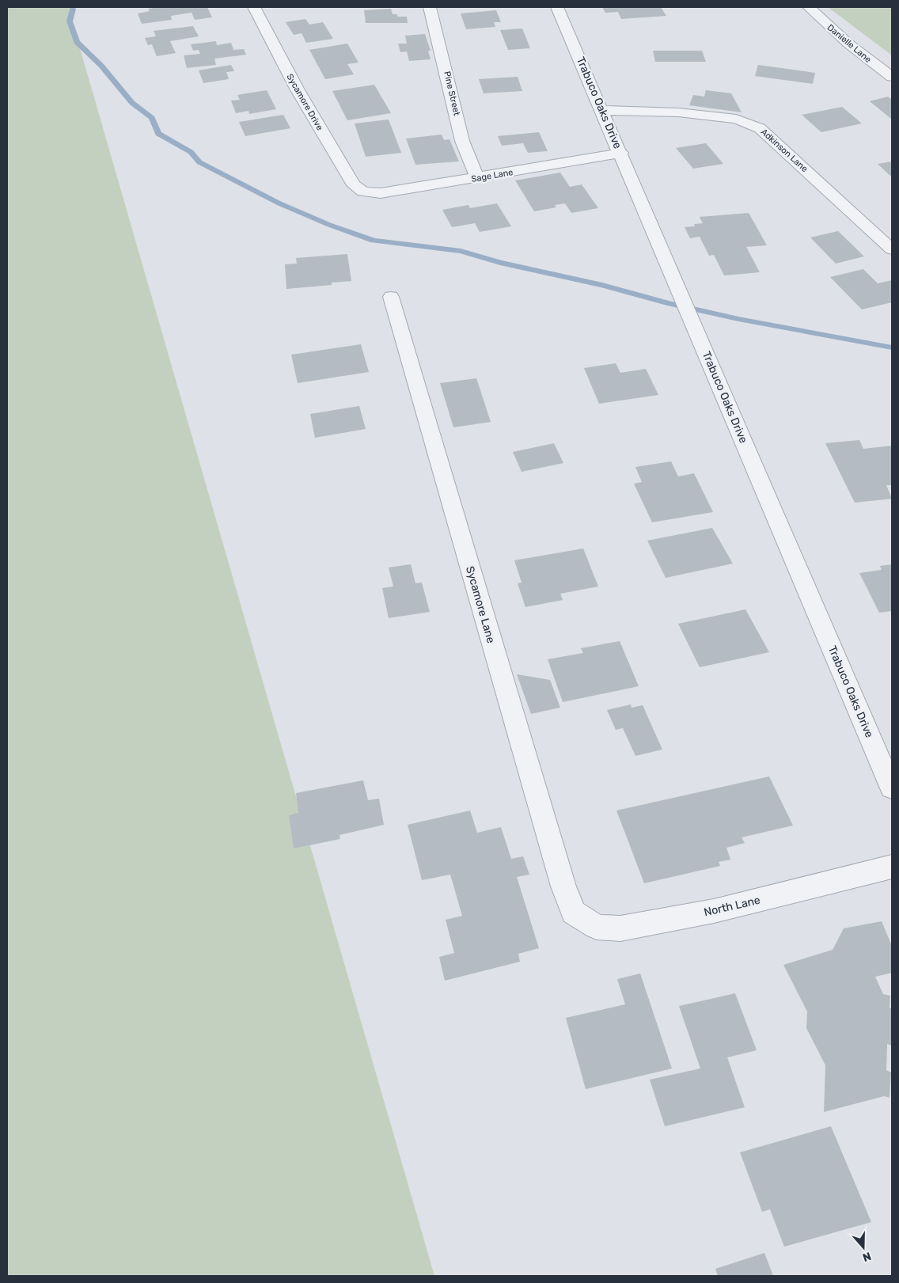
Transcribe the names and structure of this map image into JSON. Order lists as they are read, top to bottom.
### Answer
{
  "streets": {
    "street": [
      "Danielle Lane",
      "Pine Street",
      "Sycamore Drive",
      "Trabuco Oaks Drive",
      "Adkinson Lane",
      "Sage Lane",
      "Sycamore Lane",
      "North Lane"
    ]
  },
  "crossings": [
    ["Pine Street", "Sage Lane"],
    ["Sycamore Drive", "Sage Lane"],
    ["Trabuco Oaks Drive", "Adkinson Lane"],
    ["Trabuco Oaks Drive", "Sage Lane"],
    ["Sycamore Lane", "North Lane"]
  ],
  "north": "bottom"
}
